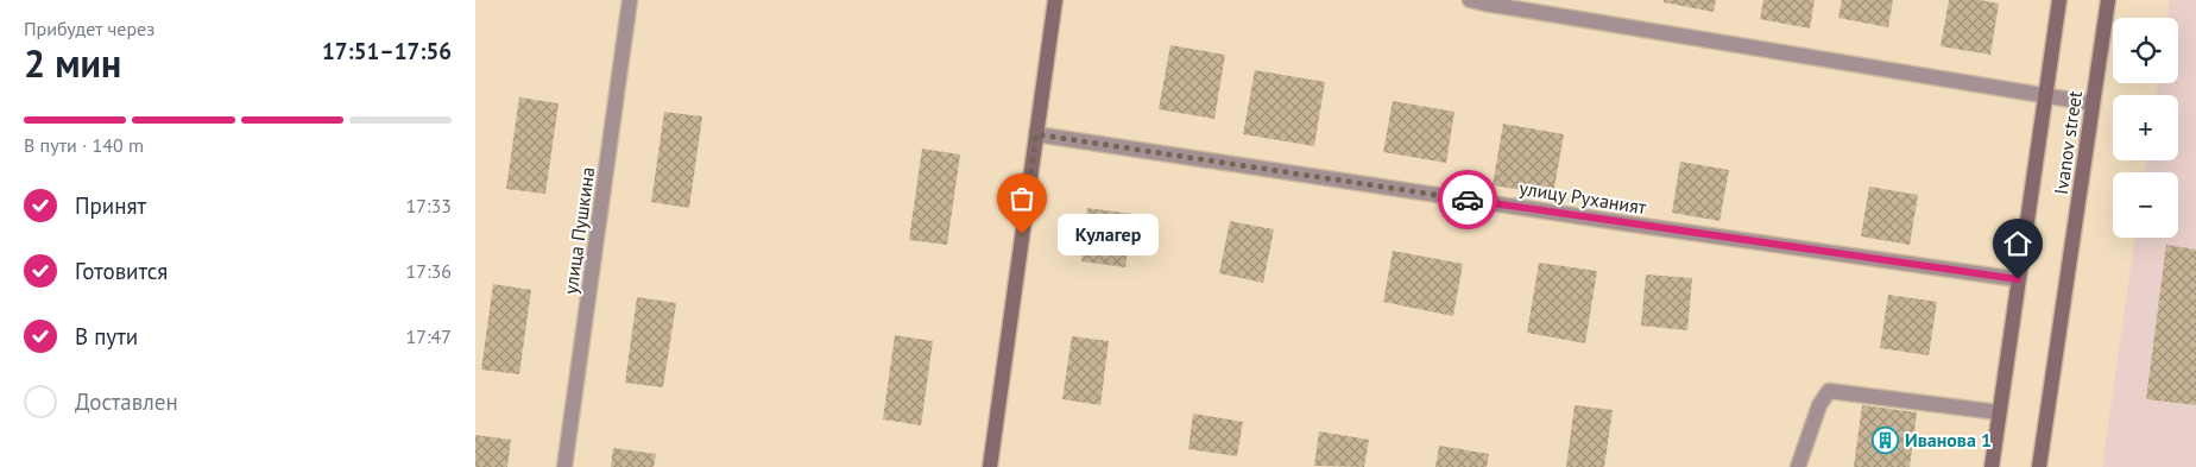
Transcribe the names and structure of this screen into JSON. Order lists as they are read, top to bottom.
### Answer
{
  "streets": {
    "street": ["Ivanov street", "улицу Руханият", "улица Пушкина"]
  },
  "crossings": [
    ["Ivanov street", "улицу Руханият"]
  ],
  "places": {
    "other": ["Кулагер"],
    "building": ["Иванова 1"]
  },
  "page": {
    "heading": ["2 мин", "Прибудет через", "17:51–17:56"],
    "map_buttons": ["+", "−"],
    "bar": "В пути · 140 m",
    "list": [
      ["Принят", "17:33"],
      ["Готовится", "17:36"],
      ["В пути", "17:47"],
      "Доставлен"
    ],
    "bubble": "Кулагер"
  }
}
